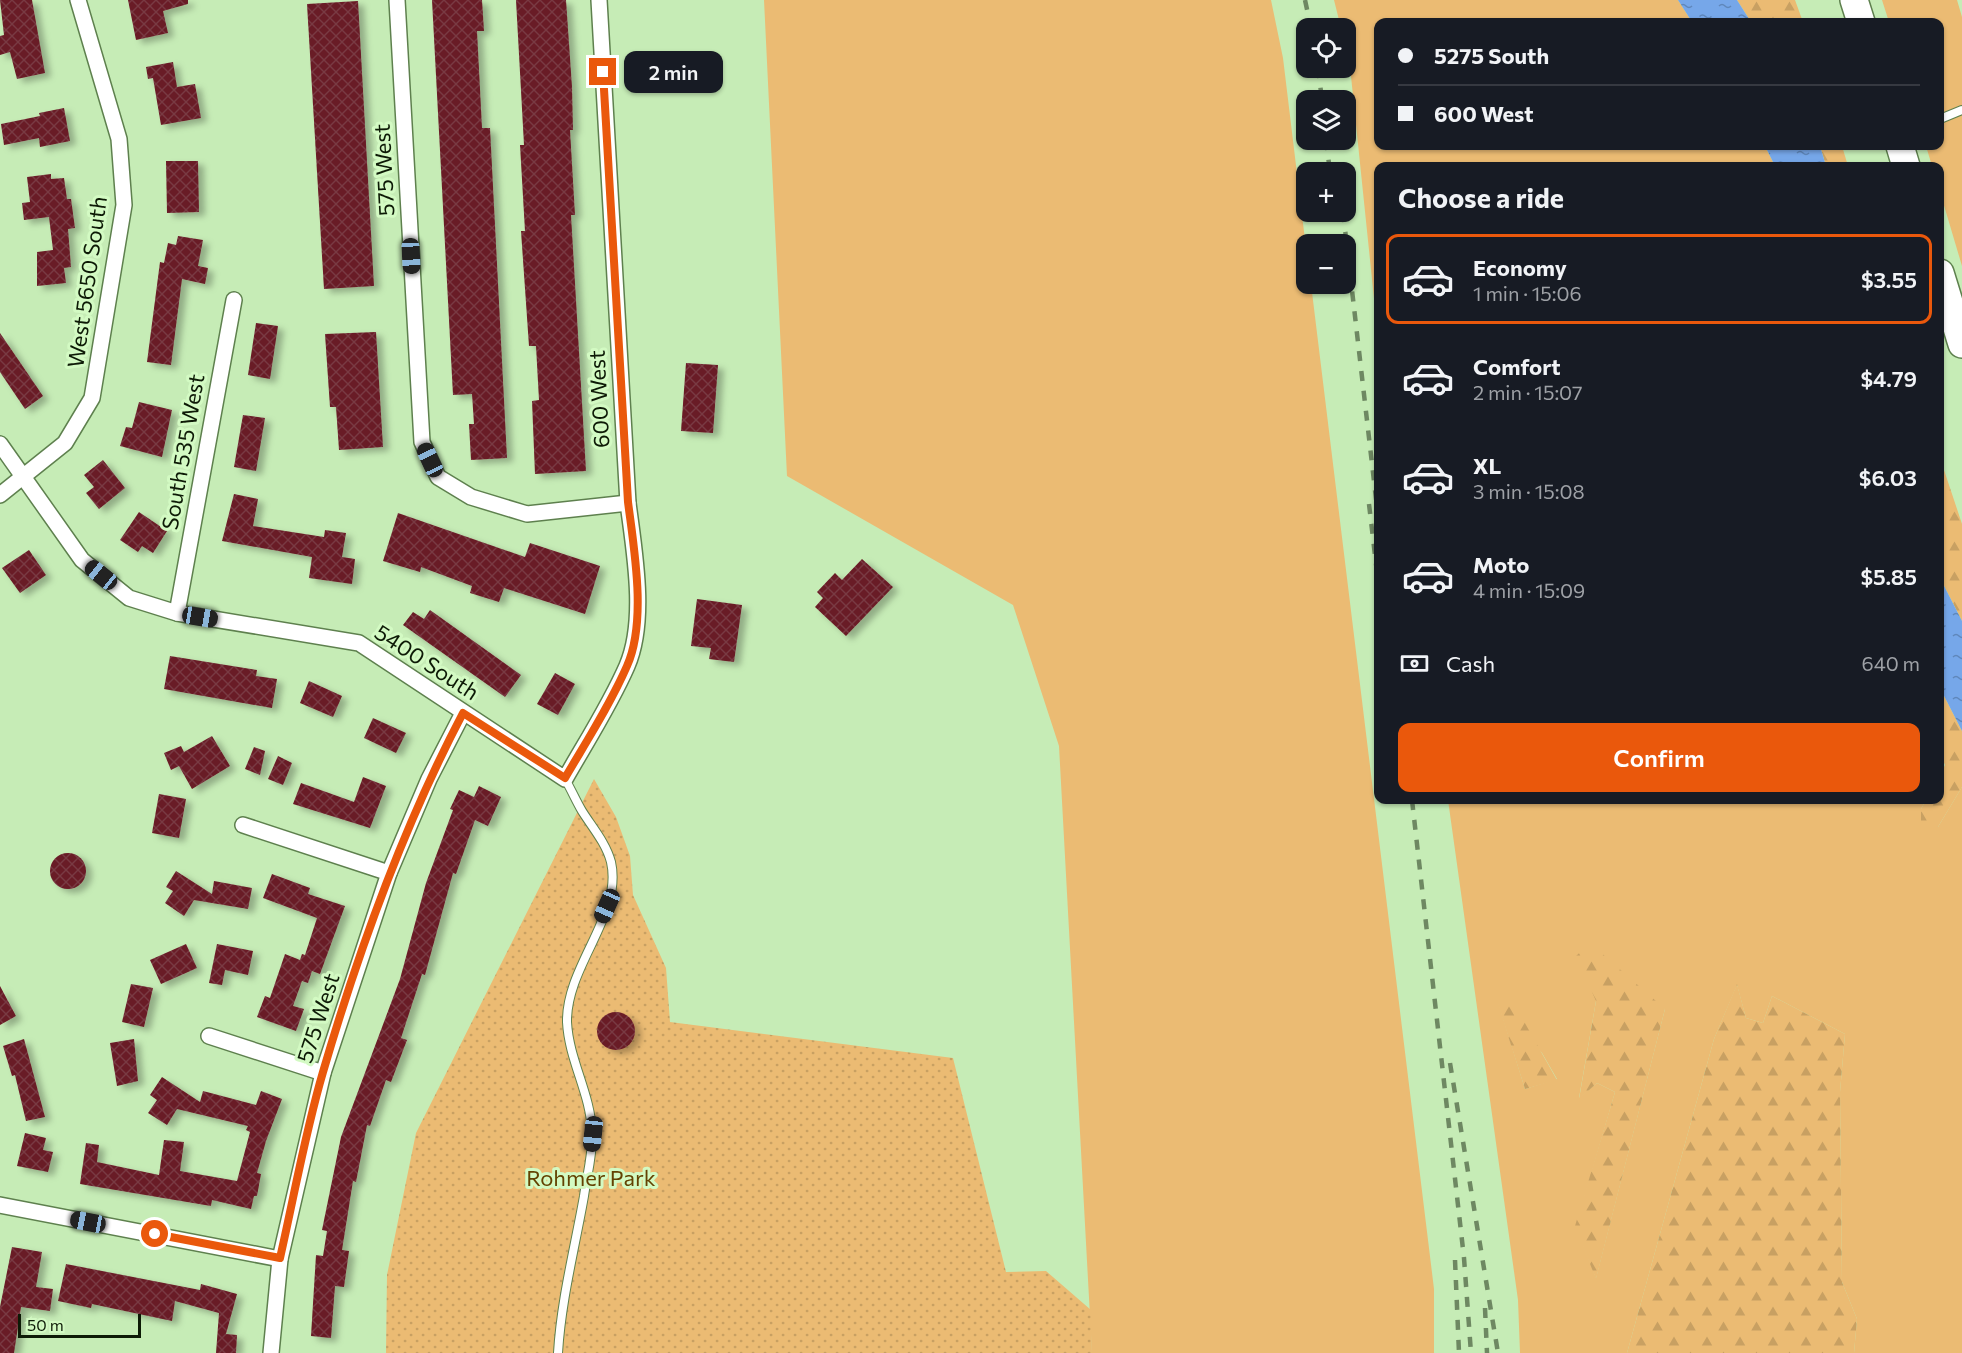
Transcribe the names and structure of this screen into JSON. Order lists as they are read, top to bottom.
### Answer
{
  "streets": {
    "street": [
      "575 West",
      "West 5650 South",
      "600 West",
      "South 535 West",
      "5400 South"
    ]
  },
  "crossings": [
    ["575 West", "600 West"],
    ["575 West", "5400 South"],
    ["West 5650 South", "5400 South"],
    ["600 West", "5400 South"],
    ["South 535 West", "5400 South"]
  ],
  "parks": ["Rohmer Park"],
  "scale_bar": "50 m",
  "page": {
    "map_buttons": ["+", "−"],
    "banner": ["5275 South", "600 West"],
    "bubble": "2 min",
    "heading": "Choose a ride",
    "list": [
      {
        "name": "Economy",
        "note": "1 min · 15:06",
        "value": "$3.55"
      },
      {
        "name": "Comfort",
        "note": "2 min · 15:07",
        "value": "$4.79"
      },
      {
        "name": "XL",
        "note": "3 min · 15:08",
        "value": "$6.03"
      },
      {
        "name": "Moto",
        "note": "4 min · 15:09",
        "value": "$5.85"
      }
    ],
    "pay": ["Cash", "640 m"],
    "buttons": "Confirm",
    "scale": "50 m"
  }
}
